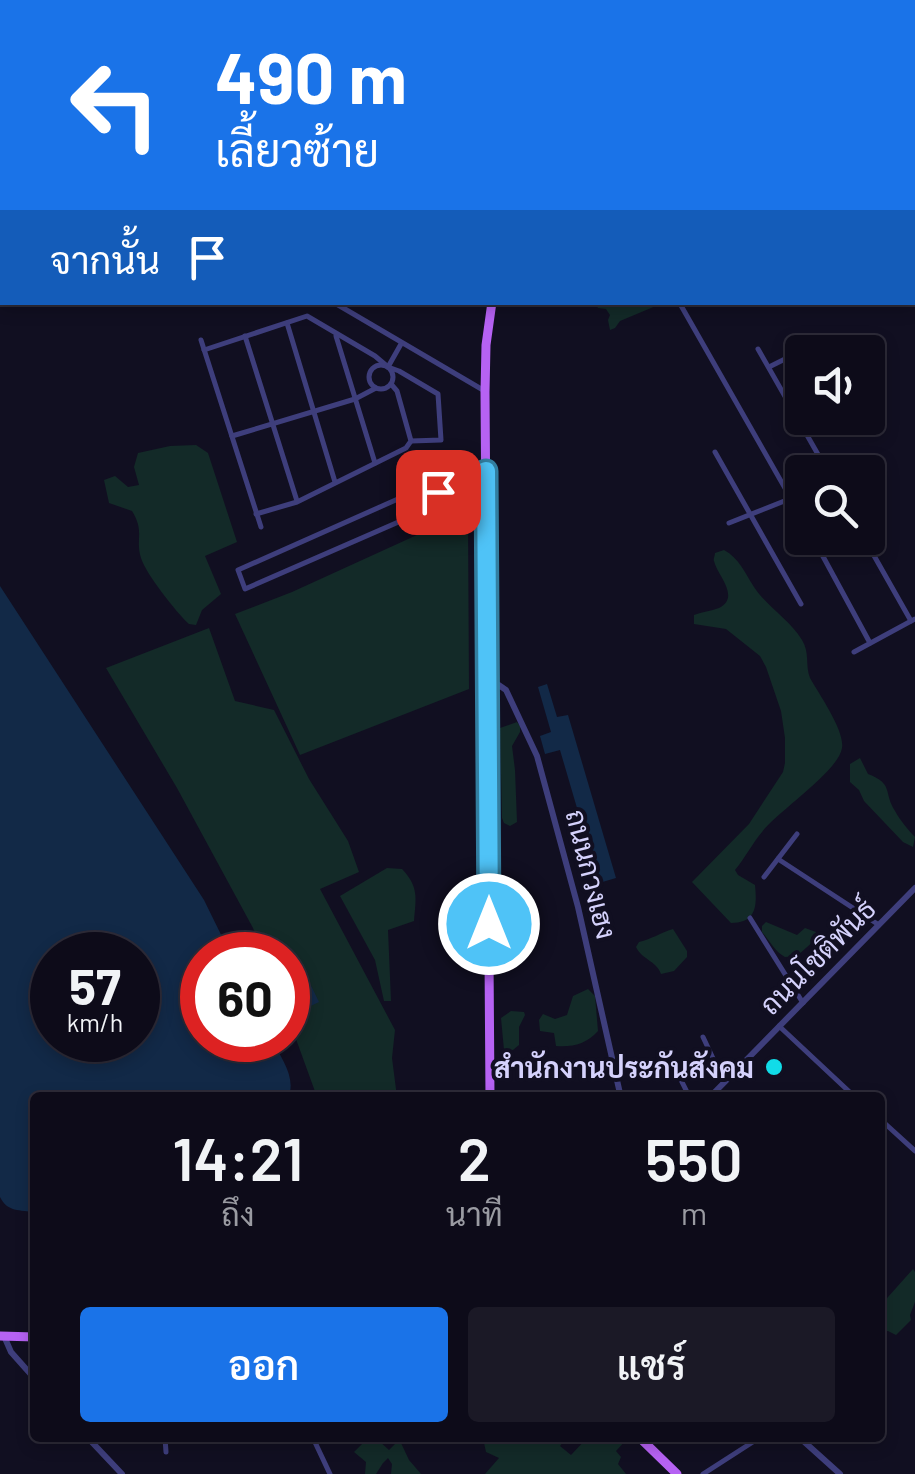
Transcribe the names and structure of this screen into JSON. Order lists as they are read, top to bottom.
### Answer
{
  "streets": {
    "street": ["ถนนกวงเฮง", "ถนนโชติพันธ์"]
  },
  "places": ["สำนักงานประกันสังคม"],
  "page": {
    "turn": ["490 m", "เลี้ยวซ้าย"],
    "then": "จากนั้น",
    "speed": "57 km/h",
    "limit": "60",
    "eta": [
      "14:21",
      "ถึง",
      "2",
      "นาที",
      "550",
      "m"
    ],
    "buttons": ["ออก", "แชร์"]
  }
}
